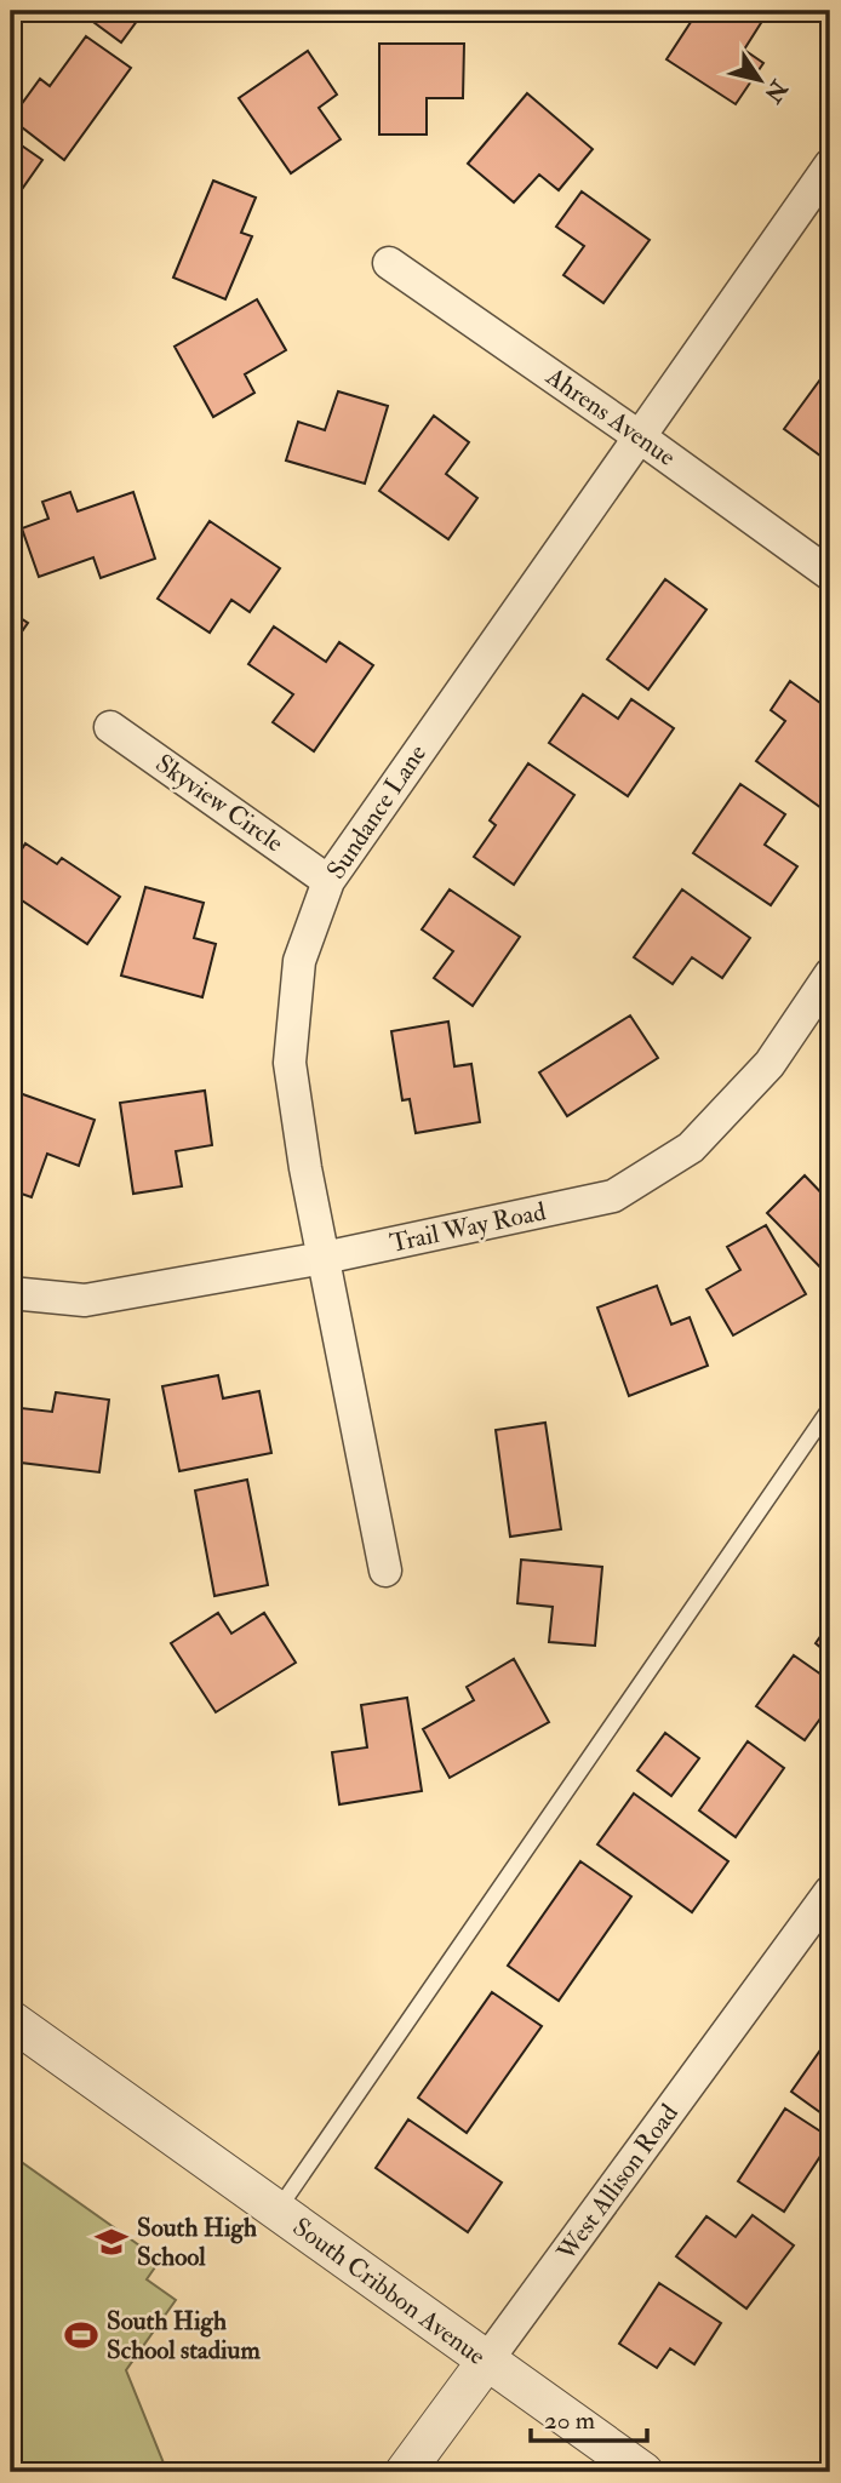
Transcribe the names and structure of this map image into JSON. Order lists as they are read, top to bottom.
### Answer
{
  "streets": {
    "street": [
      "Ahrens Avenue",
      "Skyview Circle",
      "Sundance Lane",
      "Trail Way Road",
      "West Allison Road",
      "South Cribbon Avenue"
    ]
  },
  "crossings": [
    ["Ahrens Avenue", "Sundance Lane"],
    ["Skyview Circle", "Sundance Lane"],
    ["Sundance Lane", "Trail Way Road"],
    ["West Allison Road", "South Cribbon Avenue"]
  ],
  "places": {
    "school or university": ["South High School"],
    "sports": ["South High School stadium"]
  },
  "scale_bar": "20 m",
  "north": "bottom right"
}
